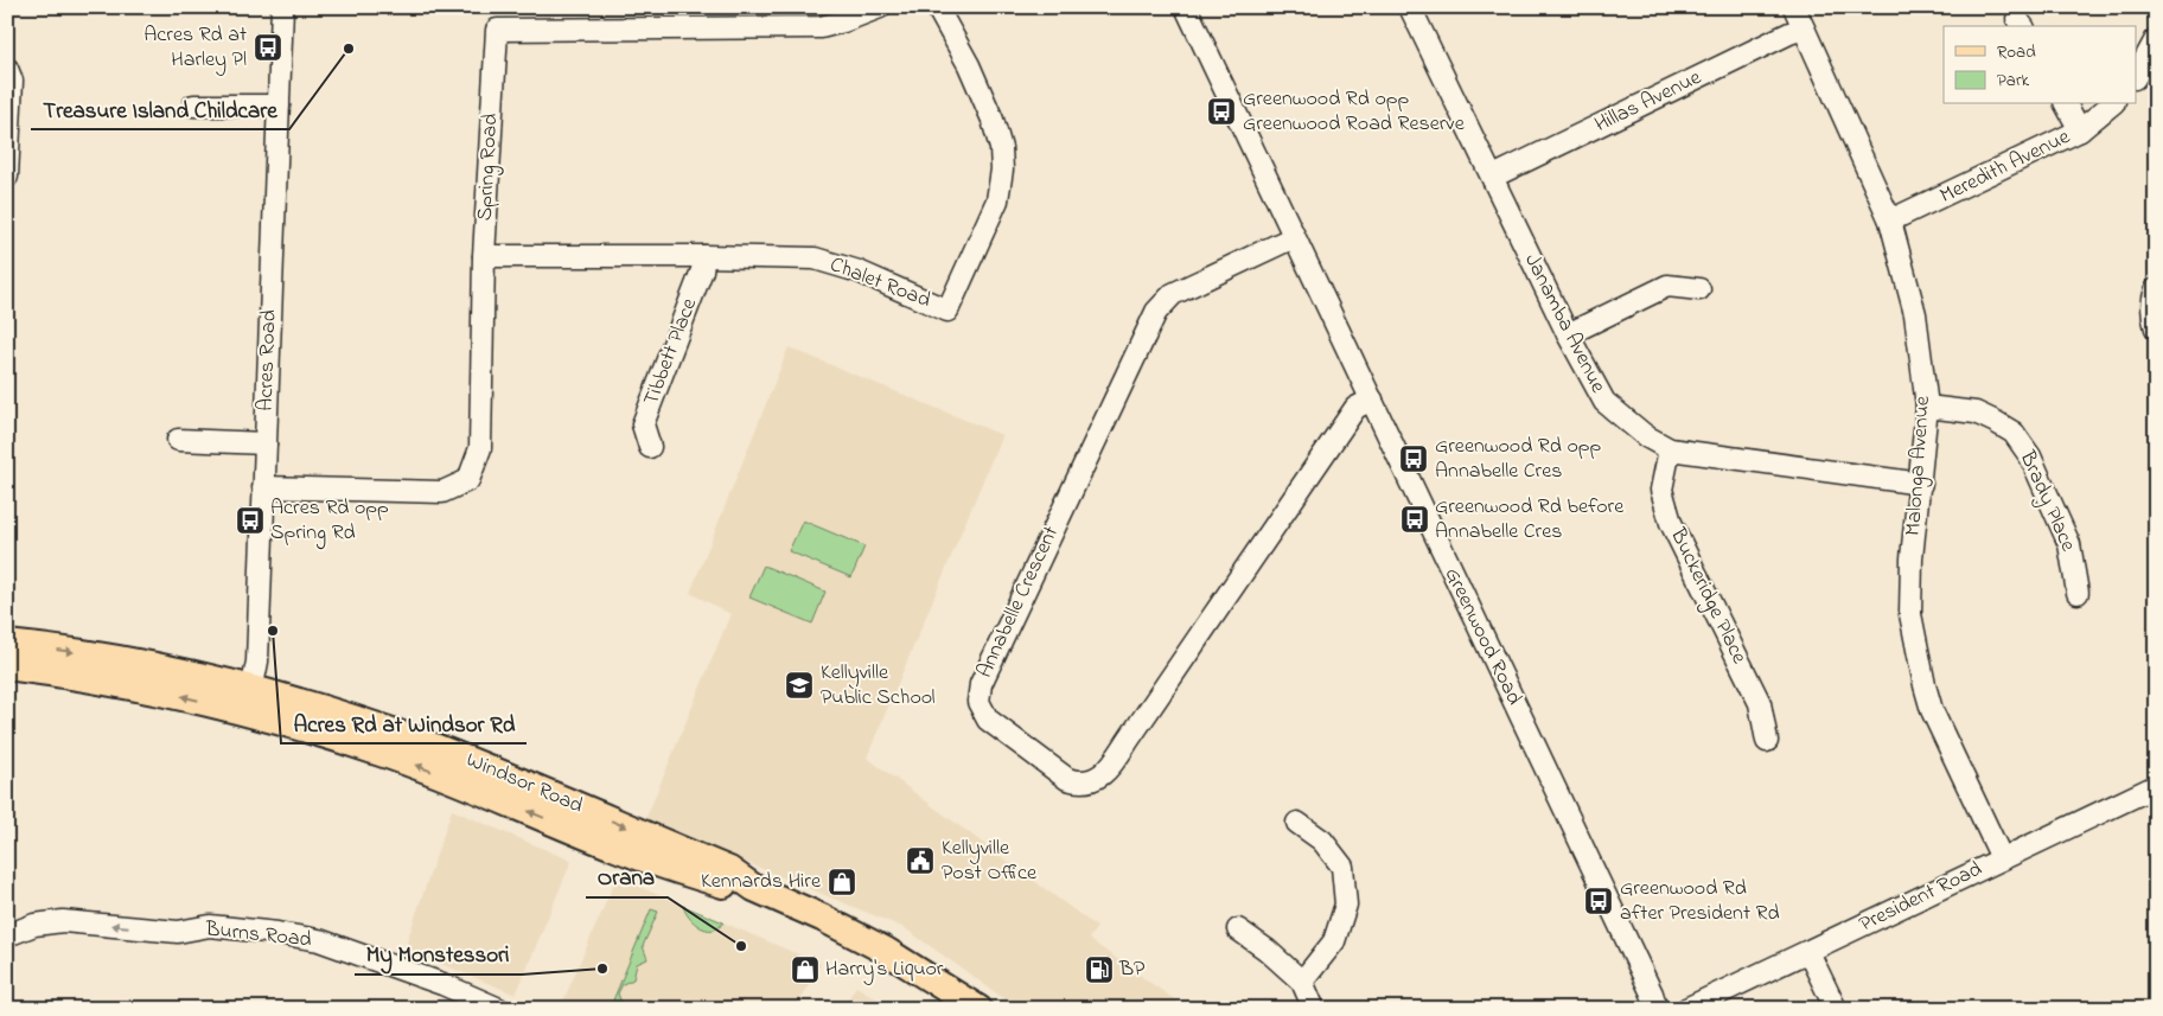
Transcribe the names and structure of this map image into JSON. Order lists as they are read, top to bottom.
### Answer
{
  "streets": {
    "main road": ["Windsor Road"],
    "street": [
      "Hillas Avenue",
      "Spring Road",
      "Meredith Avenue",
      "Chalet Road",
      "Janamba Avenue",
      "Tibbett Place",
      "Acres Road",
      "Malonga Avenue",
      "Brady Place",
      "Buckeridge Place",
      "Annabelle Crescent",
      "Greenwood Road",
      "President Road",
      "Burns Road"
    ]
  },
  "crossings": [
    ["Hillas Avenue", "Janamba Avenue"],
    ["Hillas Avenue", "Malonga Avenue"],
    ["Spring Road", "Chalet Road"],
    ["Spring Road", "Acres Road"],
    ["Meredith Avenue", "Malonga Avenue"],
    ["Chalet Road", "Tibbett Place"],
    ["Janamba Avenue", "Malonga Avenue"],
    ["Janamba Avenue", "Buckeridge Place"],
    ["Acres Road", "Windsor Road"],
    ["Malonga Avenue", "Brady Place"],
    ["Malonga Avenue", "President Road"],
    ["Annabelle Crescent", "Greenwood Road"]
  ],
  "one_way": ["Burns Road"],
  "places": {
    "bus stop": [
      "Acres Rd at Harley Pl",
      "Greenwood Rd opp Greenwood Road Reserve",
      "Greenwood Rd opp Annabelle Cres",
      "Greenwood Rd before Annabelle Cres",
      "Acres Rd opp Spring Rd",
      "Greenwood Rd after President Rd"
    ],
    "other": [
      "Treasure Island Childcare",
      "Acres Rd at Windsor Rd",
      "Orana",
      "My Monstessori"
    ],
    "school or university": ["Kellyville Public School"],
    "public building": ["Kellyville Post Office"],
    "shop": ["Kennards Hire", "Harry's Liquor"],
    "fuel station": ["BP"]
  },
  "legend": ["Road", "Park"]
}
